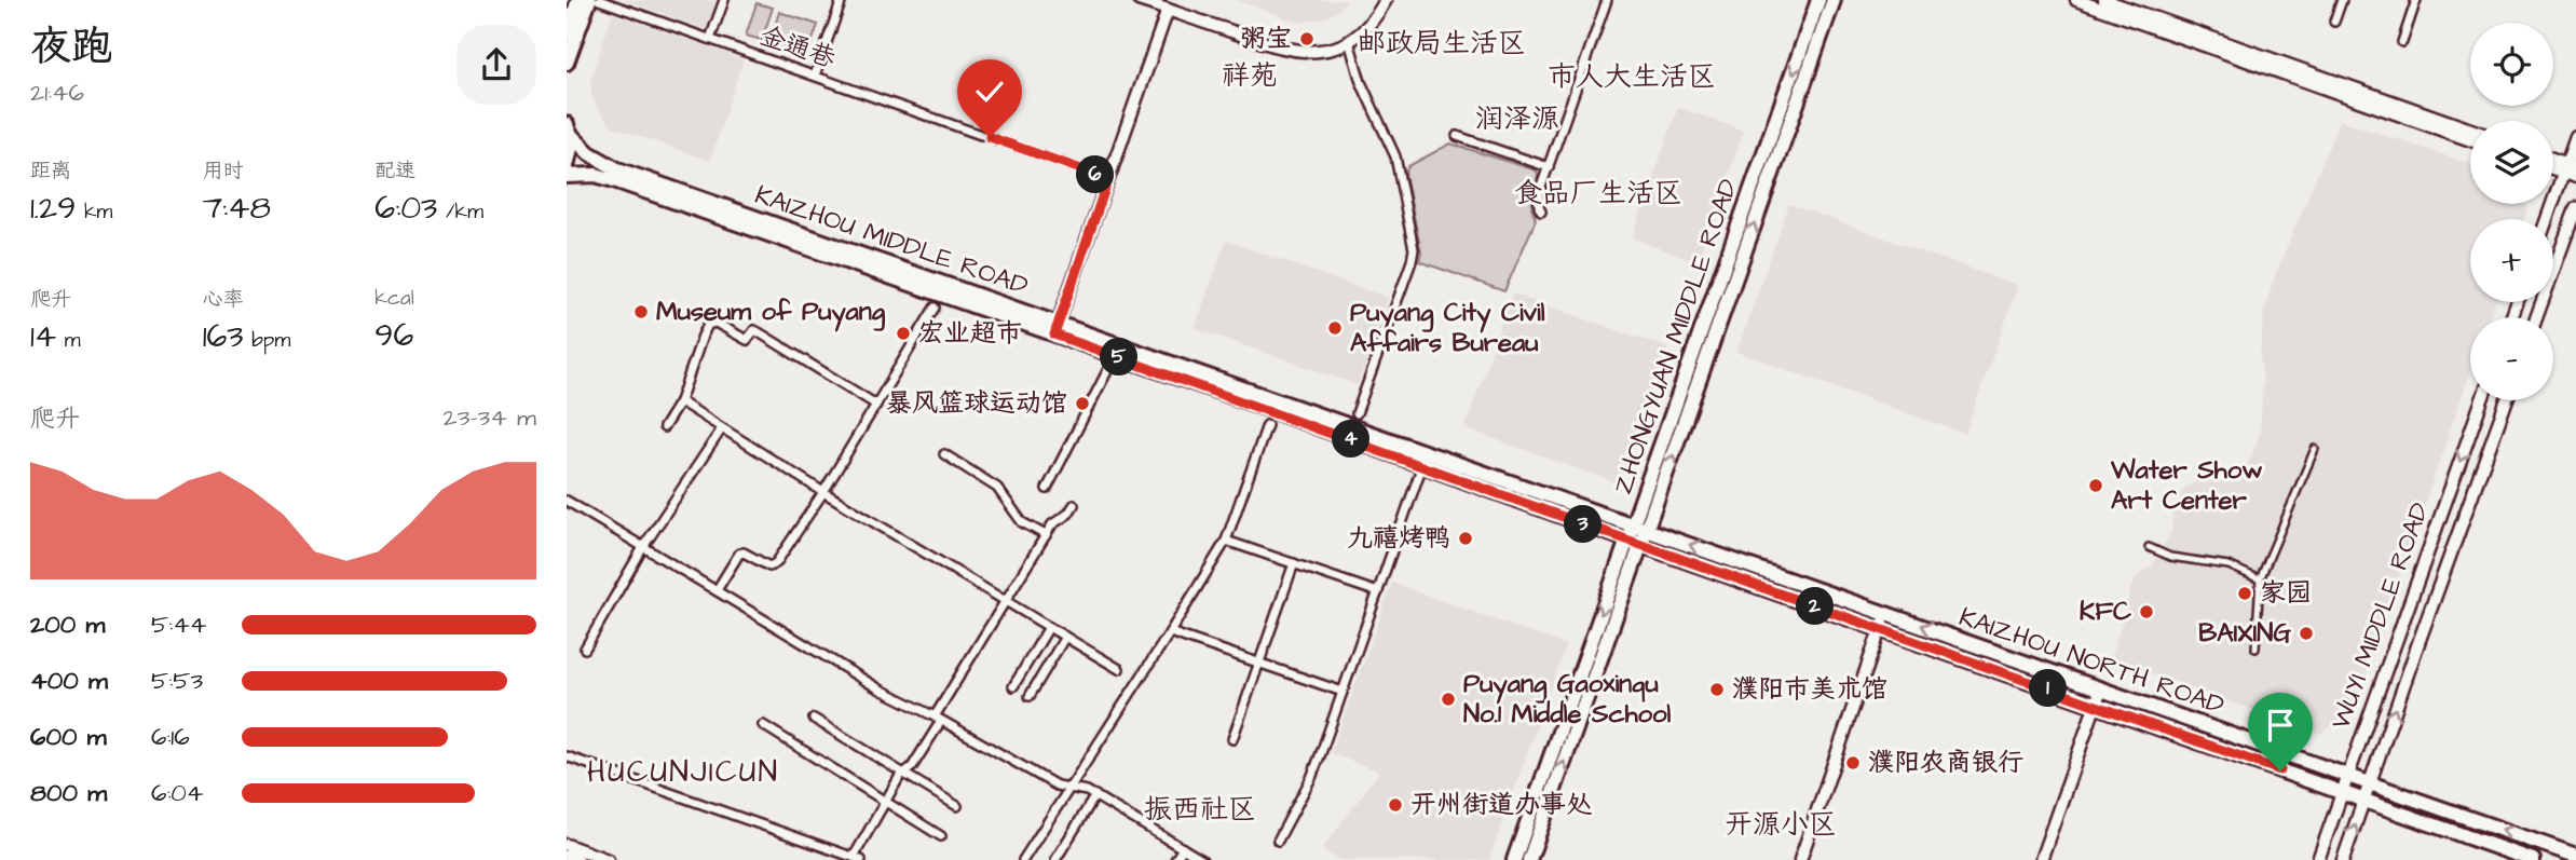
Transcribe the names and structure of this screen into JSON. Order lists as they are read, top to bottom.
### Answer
{
  "streets": {
    "main road": ["KAIZHOU MIDDLE ROAD", "ZHONGYUAN MIDDLE ROAD", "KAIZHOU NORTH ROAD"],
    "street": ["金通巷", "WUYI MIDDLE ROAD"]
  },
  "crossings": [
    ["KAIZHOU MIDDLE ROAD", "ZHONGYUAN MIDDLE ROAD"],
    ["KAIZHOU MIDDLE ROAD", "KAIZHOU NORTH ROAD"],
    ["ZHONGYUAN MIDDLE ROAD", "KAIZHOU NORTH ROAD"],
    ["WUYI MIDDLE ROAD", "KAIZHOU NORTH ROAD"]
  ],
  "districts": [
    "邮政局生活区",
    "祥苑",
    "市人大生活区",
    "润泽源",
    "食品厂生活区",
    "HUCUNJICUN",
    "振西社区",
    "开源小区"
  ],
  "places": [
    "粥宝",
    "Museum of Puyang",
    "Puyang City Civil Affairs Bureau",
    "宏业超市",
    "暴风篮球运动馆",
    "Water Show Art Center",
    "九禧烤鸭",
    "家园",
    "KFC",
    "BAIXING",
    "濮阳市美术馆",
    "Puyang Gaoxinqu No.1 Middle School",
    "濮阳农商银行",
    "开州街道办事处"
  ],
  "page": {
    "heading": ["夜跑", "21:46"],
    "map_buttons": ["+", "−"],
    "stats": [
      ["距离", "1.29 km"],
      ["用时", "7:48"],
      ["配速", "6:03 /km"],
      ["爬升", "14 m"],
      ["心率", "163 bpm"],
      ["kcal", "96"]
    ],
    "pins": [
      "6",
      "5",
      "4",
      "3",
      "2",
      "1"
    ],
    "chart": ["爬升", "23–34 m"],
    "list": [
      {
        "name": "200 m",
        "note": "5:44"
      },
      {
        "name": "400 m",
        "note": "5:53"
      },
      {
        "name": "600 m",
        "note": "6:16"
      },
      {
        "name": "800 m",
        "note": "6:04"
      }
    ]
  }
}
